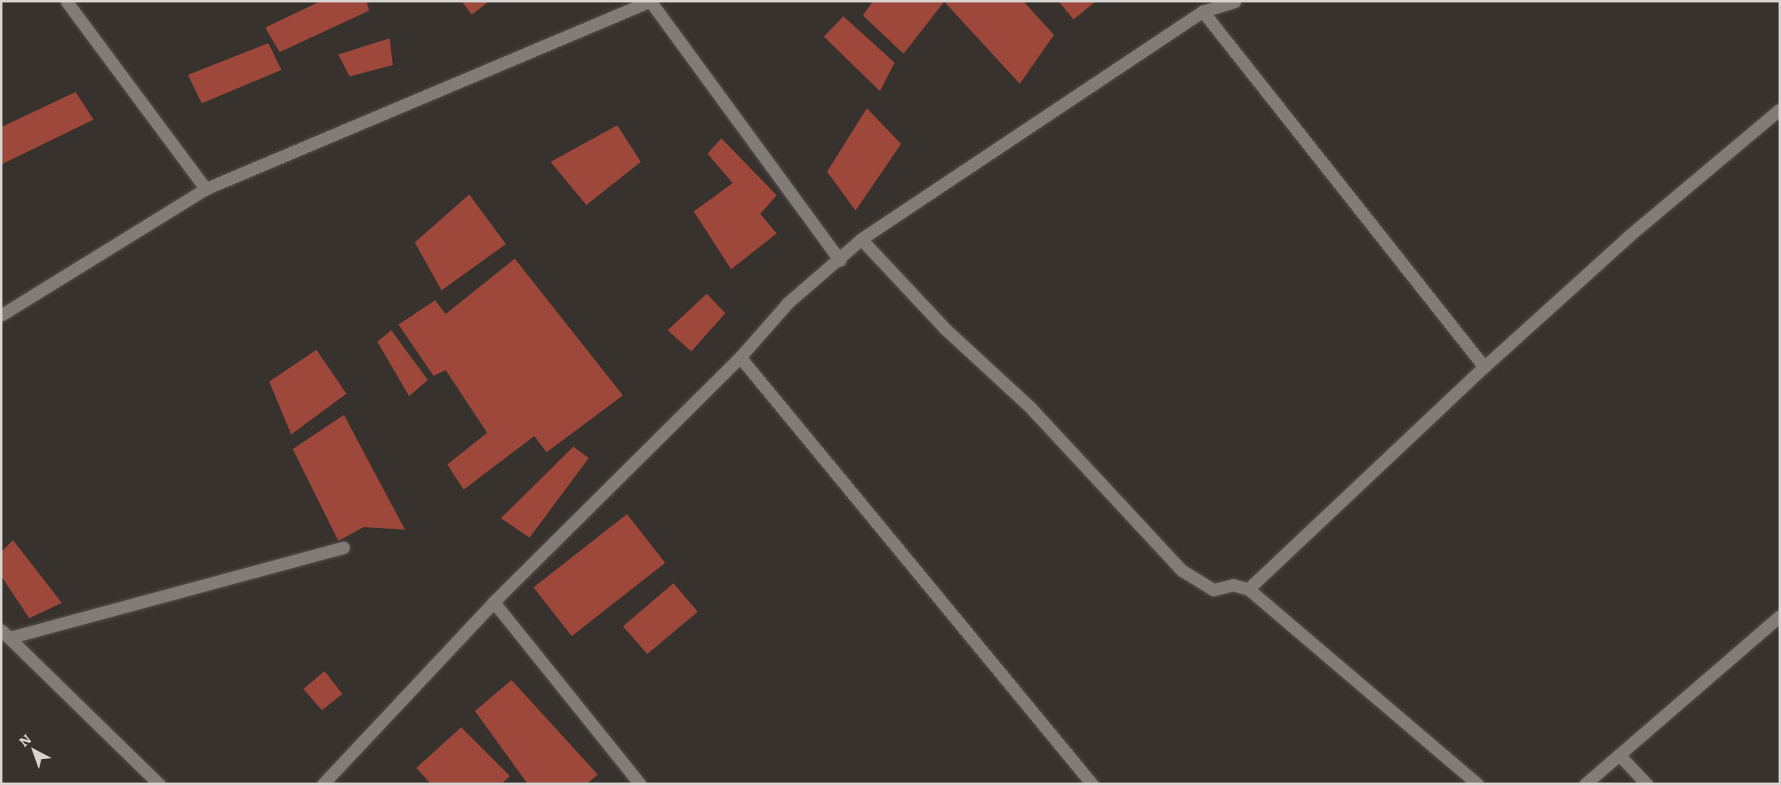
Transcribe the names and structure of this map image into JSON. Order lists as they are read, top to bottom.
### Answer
{
  "north": "top left"
}
